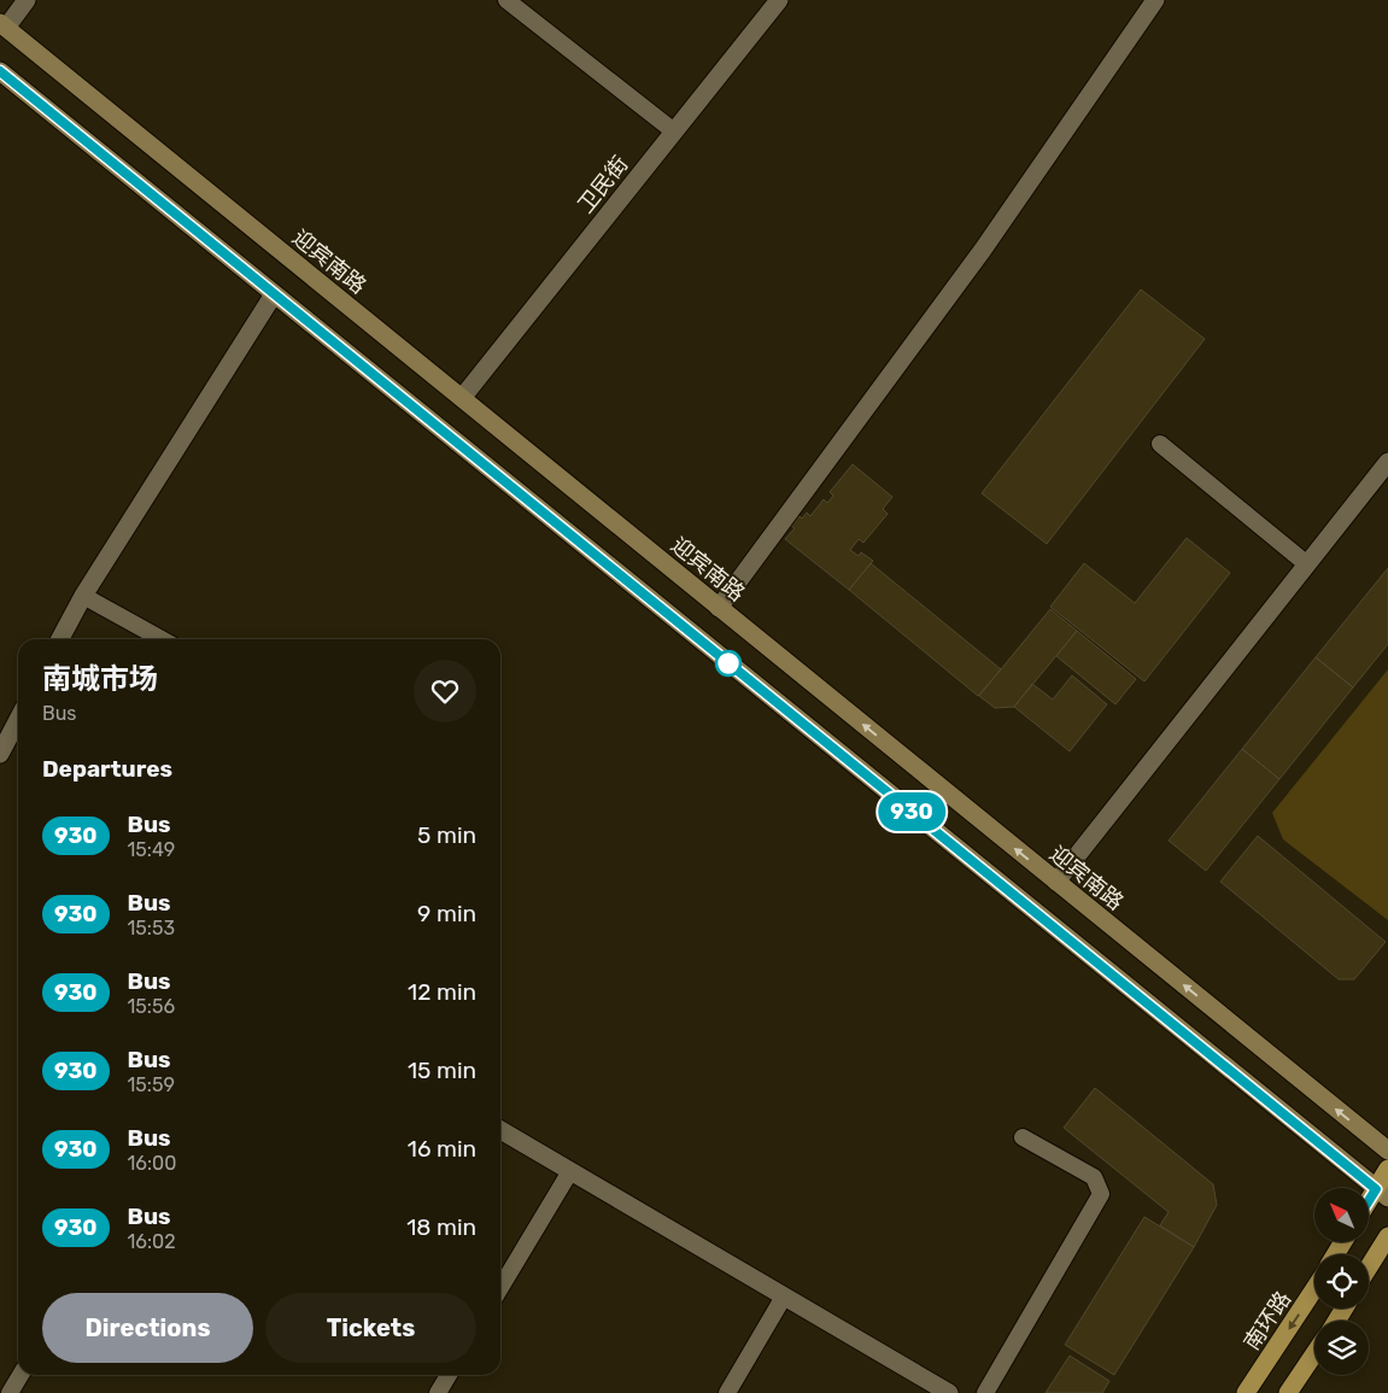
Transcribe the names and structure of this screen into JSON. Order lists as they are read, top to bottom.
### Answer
{
  "streets": {
    "main road": ["迎宾南路", "南环路"],
    "street": ["卫民街"]
  },
  "crossings": [
    ["卫民街", "迎宾南路"]
  ],
  "lines": ["bus line 930"],
  "north": "top left",
  "page": {
    "on_map": "930",
    "heading": [
      ["南城市场", "Bus"],
      "Departures"
    ],
    "list": [
      {
        "mark": "930",
        "name": "Bus",
        "note": "15:49",
        "value": "5 min"
      },
      {
        "mark": "930",
        "name": "Bus",
        "note": "15:53",
        "value": "9 min"
      },
      {
        "mark": "930",
        "name": "Bus",
        "note": "15:56",
        "value": "12 min"
      },
      {
        "mark": "930",
        "name": "Bus",
        "note": "15:59",
        "value": "15 min"
      },
      {
        "mark": "930",
        "name": "Bus",
        "note": "16:00",
        "value": "16 min"
      },
      {
        "mark": "930",
        "name": "Bus",
        "note": "16:02",
        "value": "18 min"
      }
    ],
    "buttons": ["Directions", "Tickets"]
  }
}
